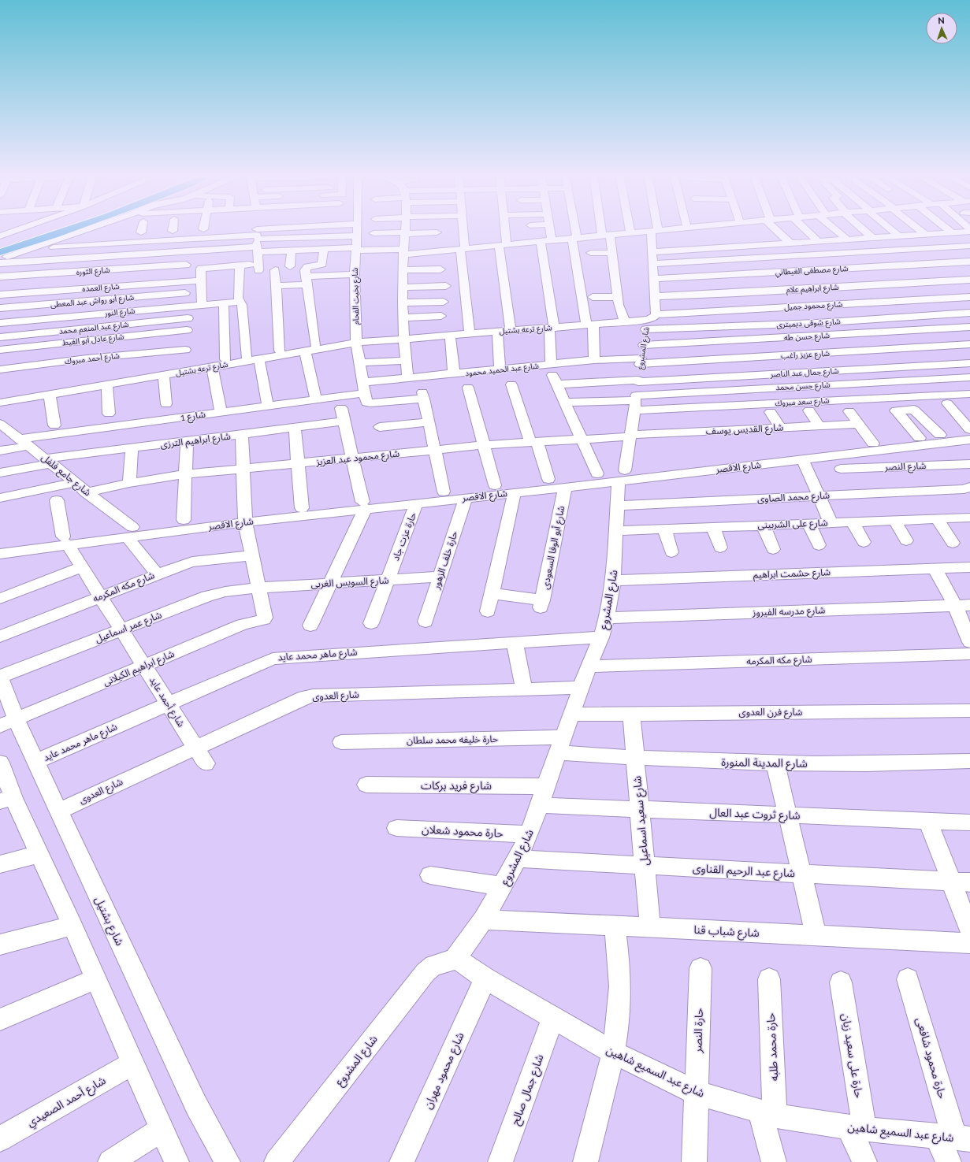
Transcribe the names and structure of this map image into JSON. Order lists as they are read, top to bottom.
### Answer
{
  "streets": {
    "street": [
      "شارع مصطفى الغيطاني",
      "شارع الثوره",
      "شارع العمده",
      "شارع ابراهيم علام",
      "شارع بخيت الفحام",
      "شارع أبو رواش عبد المعطى",
      "شارع محمود جميل",
      "شارع النور",
      "شارع شوقى ديميترى",
      "شارع عبد المنعم محمد",
      "شارع ترعه بشتيل",
      "شارع حسن طه",
      "شارع عادل أبو الغيط",
      "شارع المشروع",
      "شارع عزيز راغب",
      "شارع أحمد مبروك",
      "شارع عبد الحميد محمود",
      "شارع جمال عبد الناصر",
      "شارع حسن محمد",
      "شارع سعد مبروك",
      "شارع 1",
      "شارع القديس يوسف",
      "شارع ابراهيم الترزى",
      "شارع محمود عبد العزيز",
      "شارع النصر",
      "شارع الاقصر",
      "شارع جامع فلفل",
      "شارع محمد الصاوى",
      "شارع على الشربينى",
      "حارة عزت جاد",
      "شارع أبو الوفا السعودى",
      "حارة خلف الزهور",
      "شارع حشمت ابراهيم",
      "شارع السويس الغربى",
      "شارع مكه المكرمه",
      "شارع مدرسه الفيروز",
      "شارع عمر اسماعيل",
      "شارع ماهر محمد عايد",
      "شارع ابراهيم الكيلانى",
      "شارع العدوى",
      "شارع أحمد عايد",
      "شارع فرن العدوى",
      "حارة خليفه محمد سلطان",
      "شارع المدينة المنورة",
      "شارع فريد بركات",
      "شارع ثروت عبد العال",
      "شارع سعيد اسماعيل",
      "حارة محمود شعلان",
      "شارع عبد الرحيم القناوى",
      "شارع بشتيل",
      "شارع شباب قنا",
      "حارة النصر",
      "حارة محمد طلبه",
      "حارة على سعيد زيان",
      "حارة محمود شافعى",
      "شارع محمود مهران",
      "شارع عبد السميع شاهين",
      "شارع جمال صالح",
      "شارع أحمد الصعيدي"
    ]
  },
  "crossings": [
    ["شارع مصطفى الغيطاني", "شارع ابراهيم علام"],
    ["شارع مصطفى الغيطاني", "شارع المشروع"],
    ["شارع ابراهيم علام", "شارع المشروع"],
    ["شارع بخيت الفحام", "شارع ترعه بشتيل"],
    ["شارع محمود جميل", "شارع شوقى ديميترى"],
    ["شارع محمود جميل", "شارع ترعه بشتيل"],
    ["شارع محمود جميل", "شارع المشروع"],
    ["شارع شوقى ديميترى", "شارع ترعه بشتيل"],
    ["شارع شوقى ديميترى", "شارع المشروع"],
    ["شارع ترعه بشتيل", "شارع المشروع"],
    ["شارع حسن طه", "شارع المشروع"],
    ["شارع المشروع", "شارع عزيز راغب"],
    ["شارع المشروع", "شارع عبد الحميد محمود"],
    ["شارع المشروع", "شارع جمال عبد الناصر"],
    ["شارع المشروع", "شارع حسن محمد"],
    ["شارع المشروع", "شارع سعد مبروك"],
    ["شارع المشروع", "شارع القديس يوسف"],
    ["شارع المشروع", "شارع محمود عبد العزيز"],
    ["شارع المشروع", "شارع الاقصر"],
    ["شارع المشروع", "شارع محمد الصاوى"],
    ["شارع المشروع", "شارع على الشربينى"],
    ["شارع المشروع", "شارع حشمت ابراهيم"],
    ["شارع المشروع", "شارع مكه المكرمه"],
    ["شارع المشروع", "شارع مدرسه الفيروز"],
    ["شارع المشروع", "شارع ماهر محمد عايد"],
    ["شارع المشروع", "شارع العدوى"],
    ["شارع المشروع", "شارع فرن العدوى"],
    ["شارع المشروع", "حارة خليفه محمد سلطان"],
    ["شارع المشروع", "شارع المدينة المنورة"],
    ["شارع المشروع", "شارع فريد بركات"],
    ["شارع المشروع", "شارع ثروت عبد العال"],
    ["شارع المشروع", "حارة محمود شعلان"],
    ["شارع المشروع", "شارع عبد الرحيم القناوى"],
    ["شارع المشروع", "شارع شباب قنا"],
    ["شارع المشروع", "شارع عبد السميع شاهين"],
    ["شارع عزيز راغب", "شارع عبد الحميد محمود"],
    ["شارع عبد الحميد محمود", "شارع جمال عبد الناصر"],
    ["شارع عبد الحميد محمود", "شارع 1"],
    ["شارع حسن محمد", "شارع سعد مبروك"],
    ["شارع 1", "شارع جامع فلفل"],
    ["شارع القديس يوسف", "شارع محمود عبد العزيز"],
    ["شارع ابراهيم الترزى", "شارع جامع فلفل"],
    ["شارع محمود عبد العزيز", "شارع جامع فلفل"],
    ["شارع النصر", "شارع الاقصر"],
    ["شارع الاقصر", "شارع جامع فلفل"],
    ["شارع الاقصر", "حارة عزت جاد"],
    ["شارع الاقصر", "شارع أبو الوفا السعودى"],
    ["شارع الاقصر", "حارة خلف الزهور"],
    ["شارع الاقصر", "شارع أحمد عايد"],
    ["شارع جامع فلفل", "شارع مكه المكرمه"],
    ["حارة عزت جاد", "شارع السويس الغربى"],
    ["حارة خلف الزهور", "شارع السويس الغربى"],
    ["شارع السويس الغربى", "شارع عمر اسماعيل"],
    ["شارع السويس الغربى", "شارع ابراهيم الكيلانى"],
    ["شارع مكه المكرمه", "شارع أحمد عايد"],
    ["شارع عمر اسماعيل", "شارع ابراهيم الكيلانى"],
    ["شارع عمر اسماعيل", "شارع أحمد عايد"],
    ["شارع عمر اسماعيل", "شارع بشتيل"],
    ["شارع ماهر محمد عايد", "شارع أحمد عايد"],
    ["شارع ماهر محمد عايد", "شارع بشتيل"],
    ["شارع ابراهيم الكيلانى", "شارع أحمد عايد"],
    ["شارع ابراهيم الكيلانى", "شارع بشتيل"],
    ["شارع العدوى", "شارع أحمد عايد"],
    ["شارع العدوى", "شارع بشتيل"],
    ["شارع فرن العدوى", "شارع سعيد اسماعيل"],
    ["حارة خليفه محمد سلطان", "شارع المدينة المنورة"],
    ["شارع المدينة المنورة", "شارع سعيد اسماعيل"],
    ["شارع ثروت عبد العال", "شارع سعيد اسماعيل"],
    ["شارع سعيد اسماعيل", "شارع عبد الرحيم القناوى"],
    ["شارع سعيد اسماعيل", "شارع شباب قنا"],
    ["حارة النصر", "شارع عبد السميع شاهين"],
    ["حارة محمد طلبه", "شارع عبد السميع شاهين"],
    ["حارة على سعيد زيان", "شارع عبد السميع شاهين"],
    ["حارة محمود شافعى", "شارع عبد السميع شاهين"],
    ["شارع محمود مهران", "شارع عبد السميع شاهين"],
    ["شارع عبد السميع شاهين", "شارع جمال صالح"]
  ],
  "north": "top"
}
